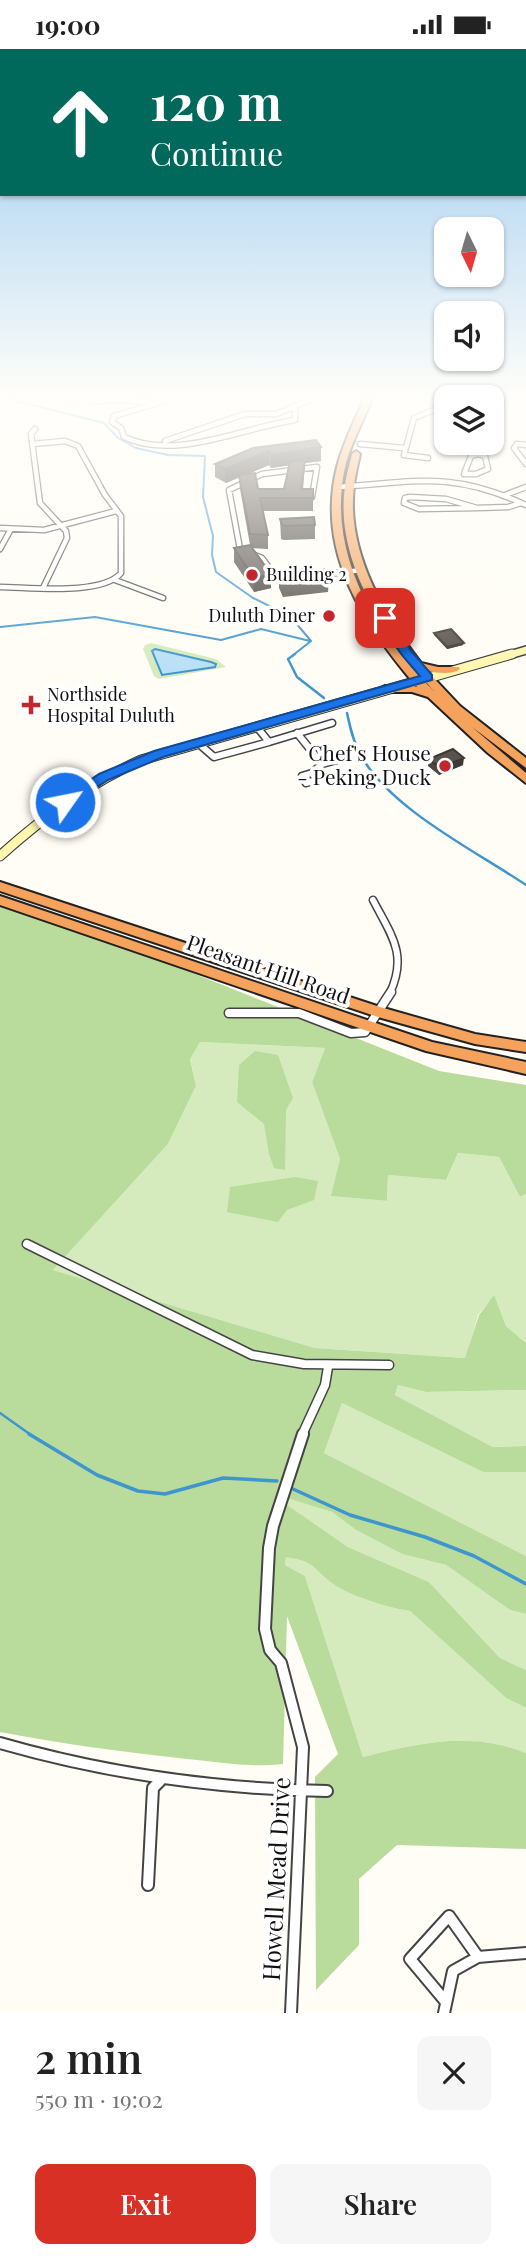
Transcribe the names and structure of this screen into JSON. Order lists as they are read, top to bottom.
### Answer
{
  "streets": {
    "highway": ["Pleasant Hill Road"],
    "street": ["Howell Mead Drive"]
  },
  "places": {
    "other": ["Building 2", "Duluth Diner", "Chef's House - Peking Duck"],
    "health": ["Northside Hospital Duluth"]
  },
  "north": "bottom",
  "page": {
    "status": "19:00",
    "turn": ["120 m", "Continue"],
    "heading": ["2 min", "550 m · 19:02"],
    "buttons": ["Exit", "Share"]
  }
}
